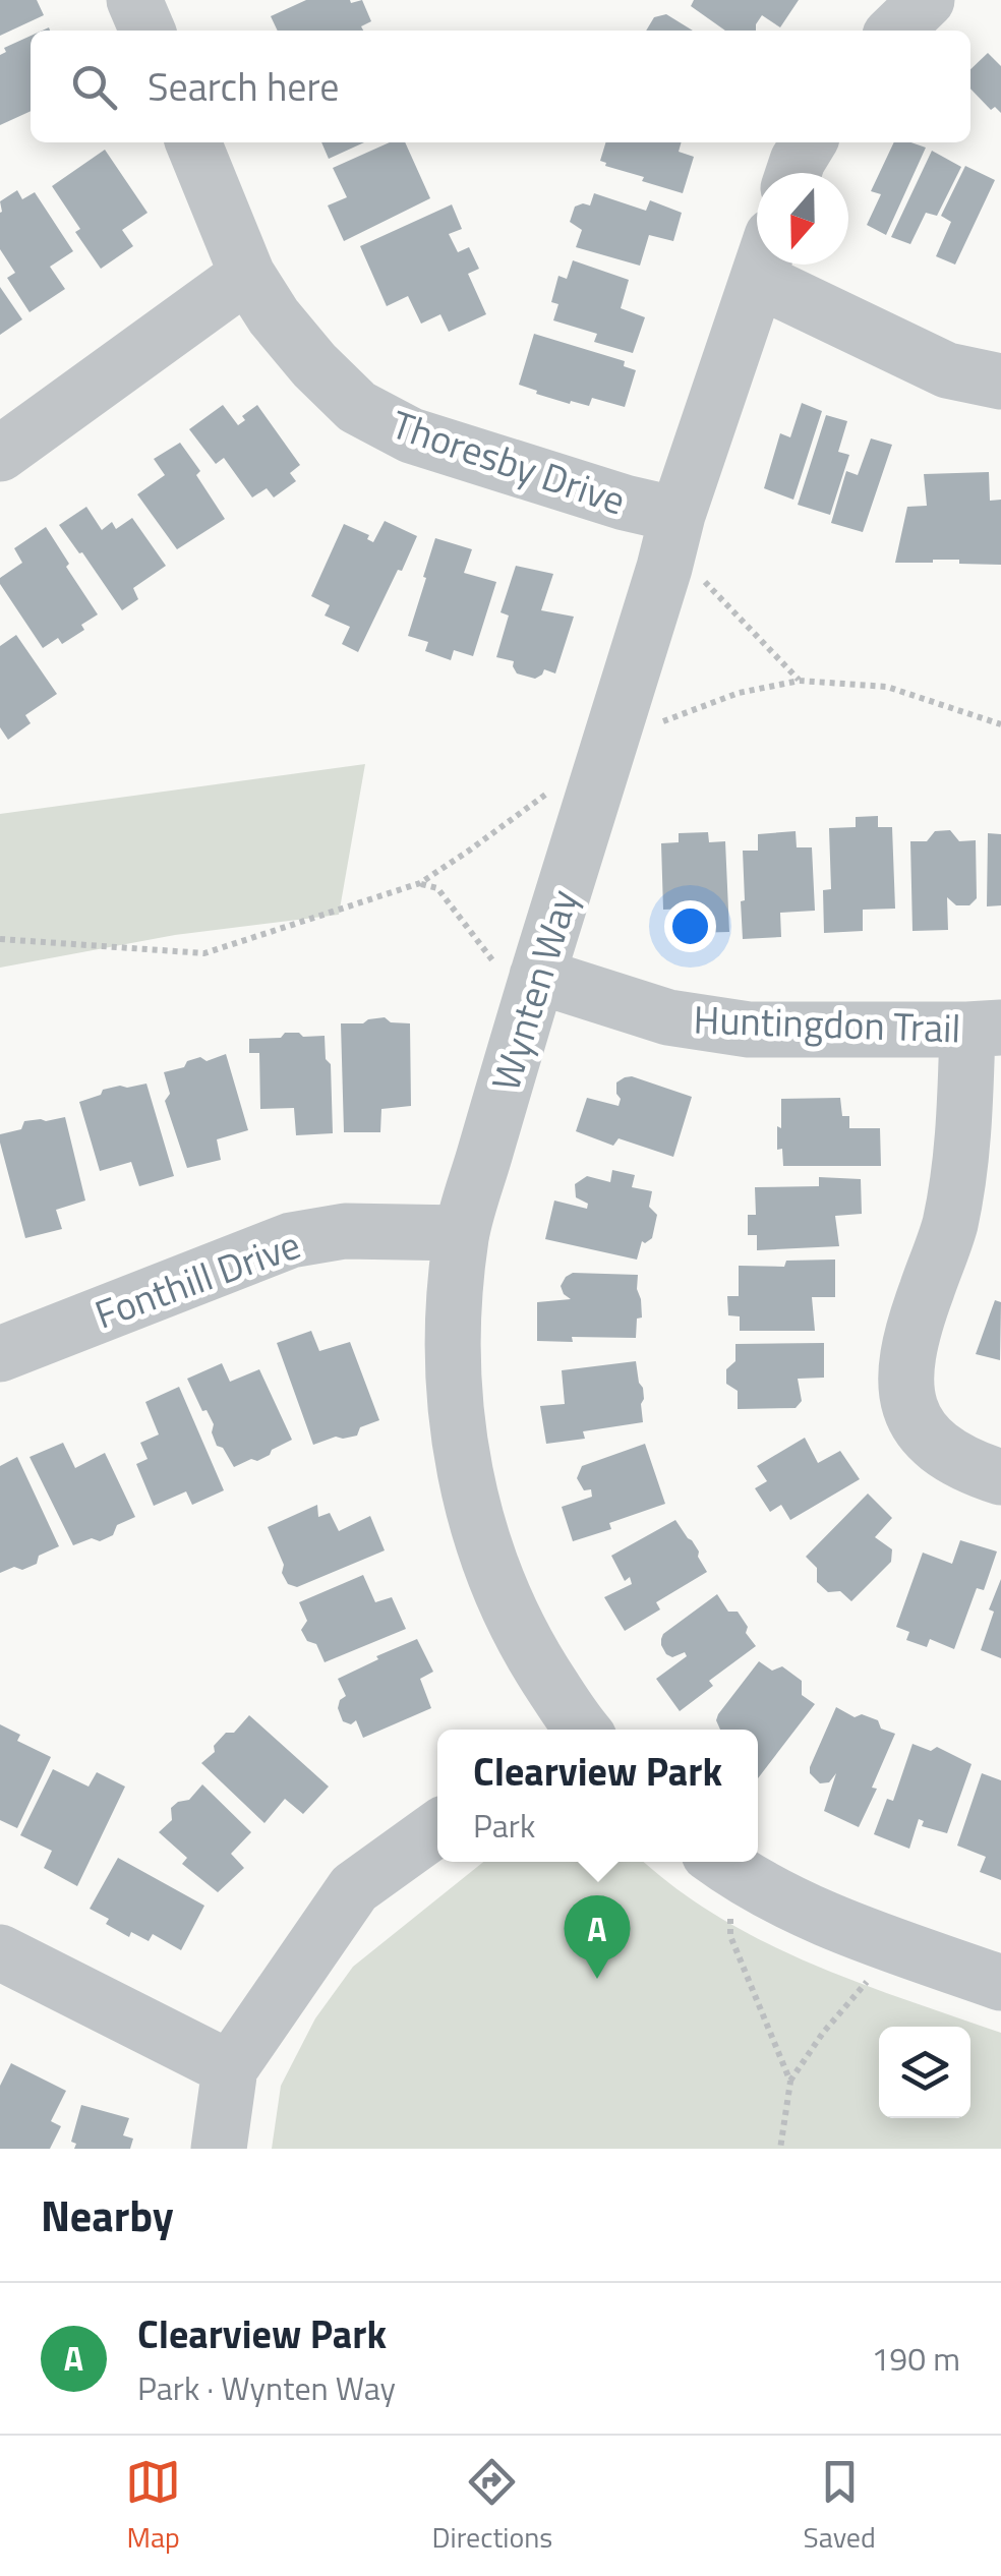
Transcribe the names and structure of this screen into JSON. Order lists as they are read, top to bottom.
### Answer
{
  "streets": {
    "street": [
      "Thoresby Drive",
      "Wynten Way",
      "Huntingdon Trail",
      "Fonthill Drive"
    ]
  },
  "crossings": [
    ["Thoresby Drive", "Wynten Way"],
    ["Wynten Way", "Huntingdon Trail"],
    ["Wynten Way", "Fonthill Drive"]
  ],
  "north": "bottom",
  "page": {
    "search": "Search here",
    "popup": ["Clearview Park", "Park"],
    "pins": "A",
    "heading": "Nearby",
    "list": [
      {
        "mark": "A",
        "name": "Clearview Park",
        "note": "Park · Wynten Way",
        "value": "190 m"
      }
    ],
    "nav": ["Map", "Directions", "Saved"]
  }
}
